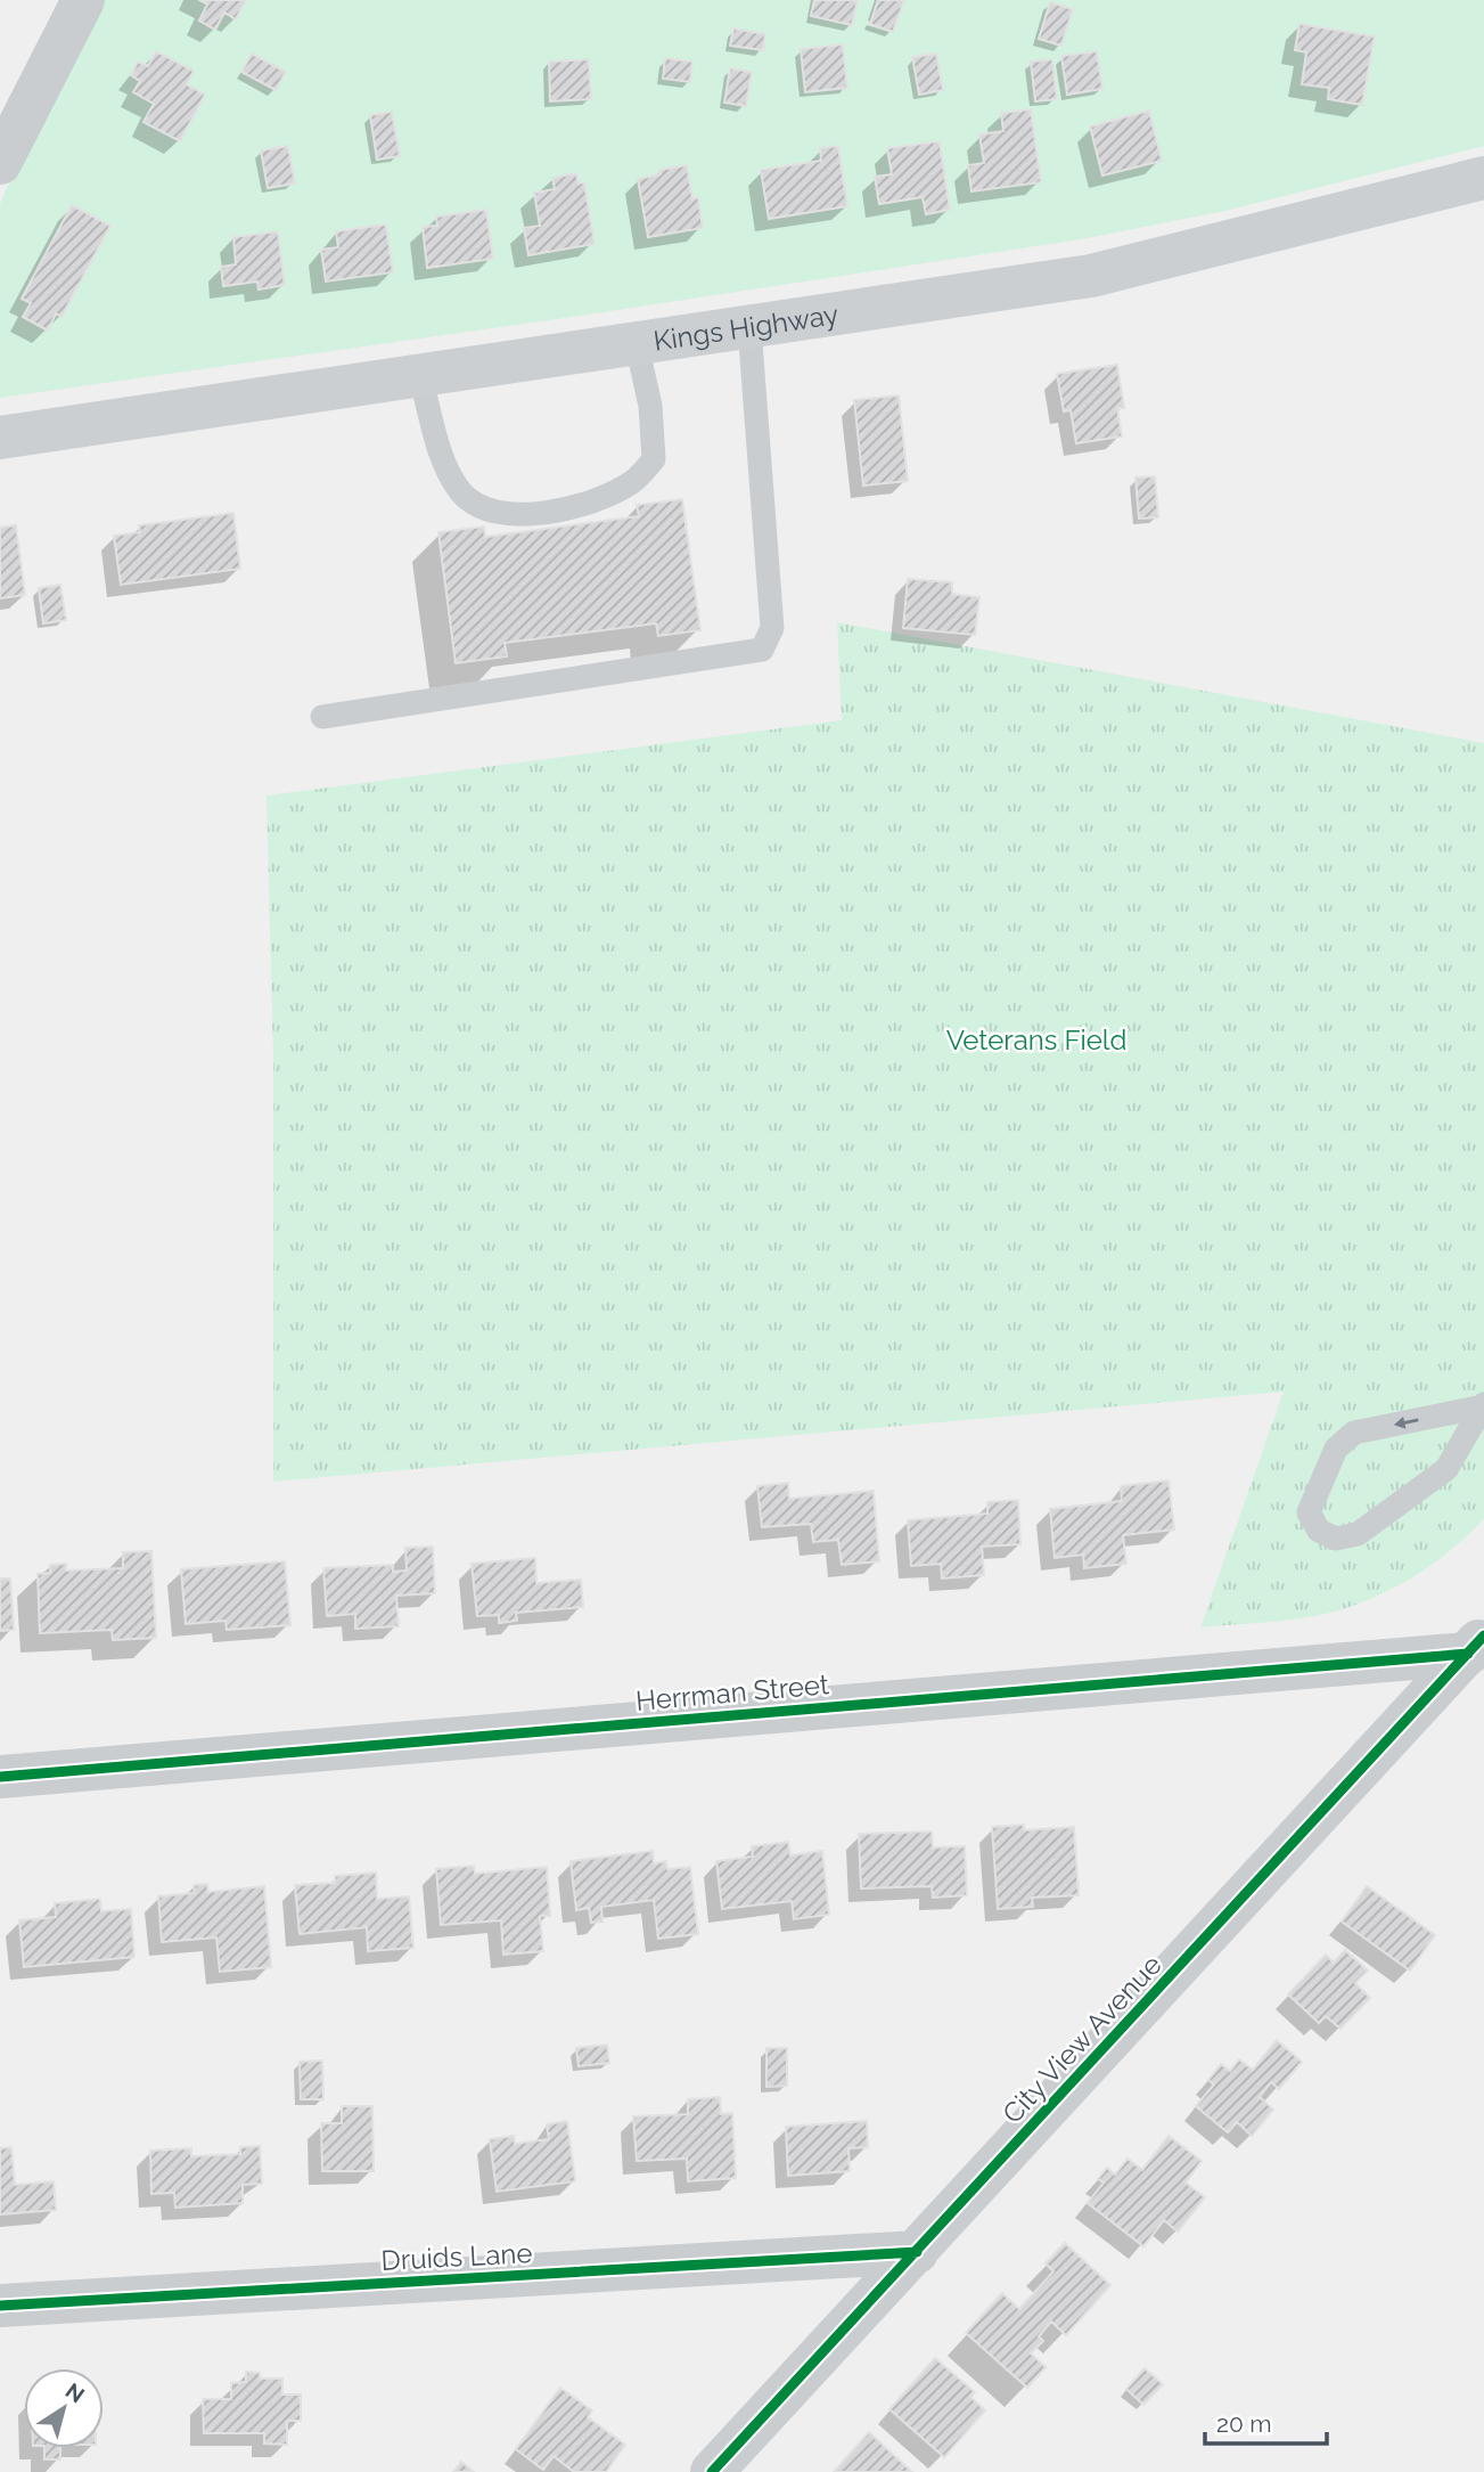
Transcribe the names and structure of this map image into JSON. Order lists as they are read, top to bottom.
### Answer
{
  "streets": {
    "main road": ["Kings Highway"],
    "street": ["Herrman Street", "City View Avenue", "Druids Lane"]
  },
  "crossings": [
    ["Herrman Street", "City View Avenue"],
    ["City View Avenue", "Druids Lane"]
  ],
  "parks": ["Veterans Field"],
  "scale_bar": "20 m",
  "north": "top right"
}
